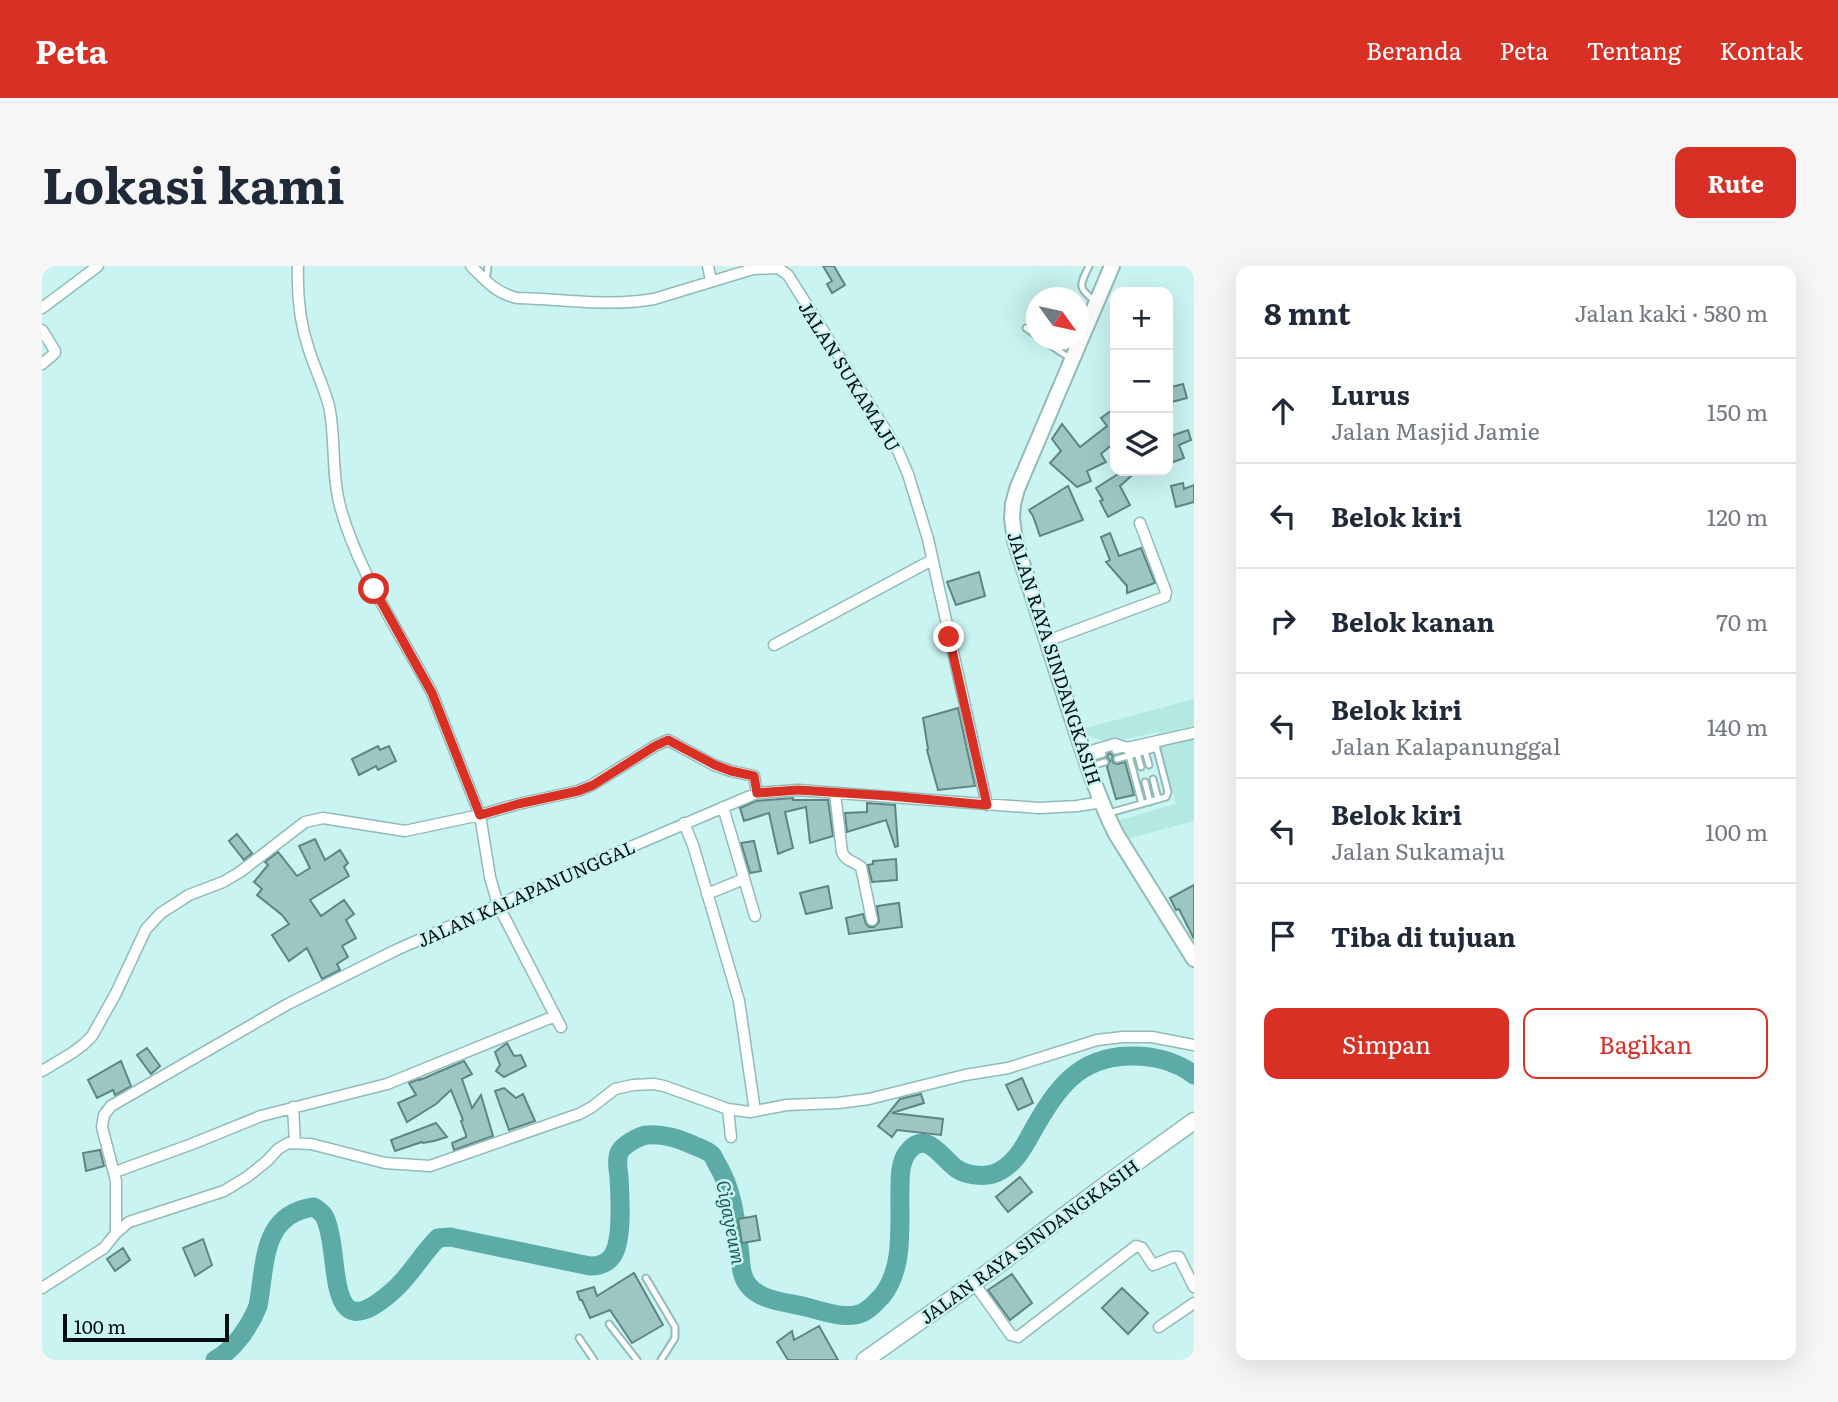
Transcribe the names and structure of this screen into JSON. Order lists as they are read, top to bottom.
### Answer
{
  "streets": {
    "highway": ["JALAN RAYA SINDANGKASIH"],
    "street": ["JALAN SUKAMAJU", "JALAN KALAPANUNGGAL"]
  },
  "crossings": [
    ["JALAN SUKAMAJU", "JALAN KALAPANUNGGAL"],
    ["JALAN RAYA SINDANGKASIH", "JALAN KALAPANUNGGAL"]
  ],
  "water": ["Cigayeum"],
  "scale_bar": "100 m",
  "north": "bottom right",
  "page": {
    "header": "Peta",
    "nav": [
      "Beranda",
      "Peta",
      "Tentang",
      "Kontak"
    ],
    "title": "Lokasi kami",
    "buttons": [
      "Rute",
      ["Simpan", "Bagikan"]
    ],
    "heading": ["8 mnt", "Jalan kaki · 580 m"],
    "map_buttons": ["+", "−"],
    "list": [
      ["Lurus", "Jalan Masjid Jamie", "150 m"],
      ["Belok kiri", "120 m"],
      ["Belok kanan", "70 m"],
      ["Belok kiri", "Jalan Kalapanunggal", "140 m"],
      ["Belok kiri", "Jalan Sukamaju", "100 m"],
      "Tiba di tujuan"
    ],
    "scale": "100 m"
  }
}
